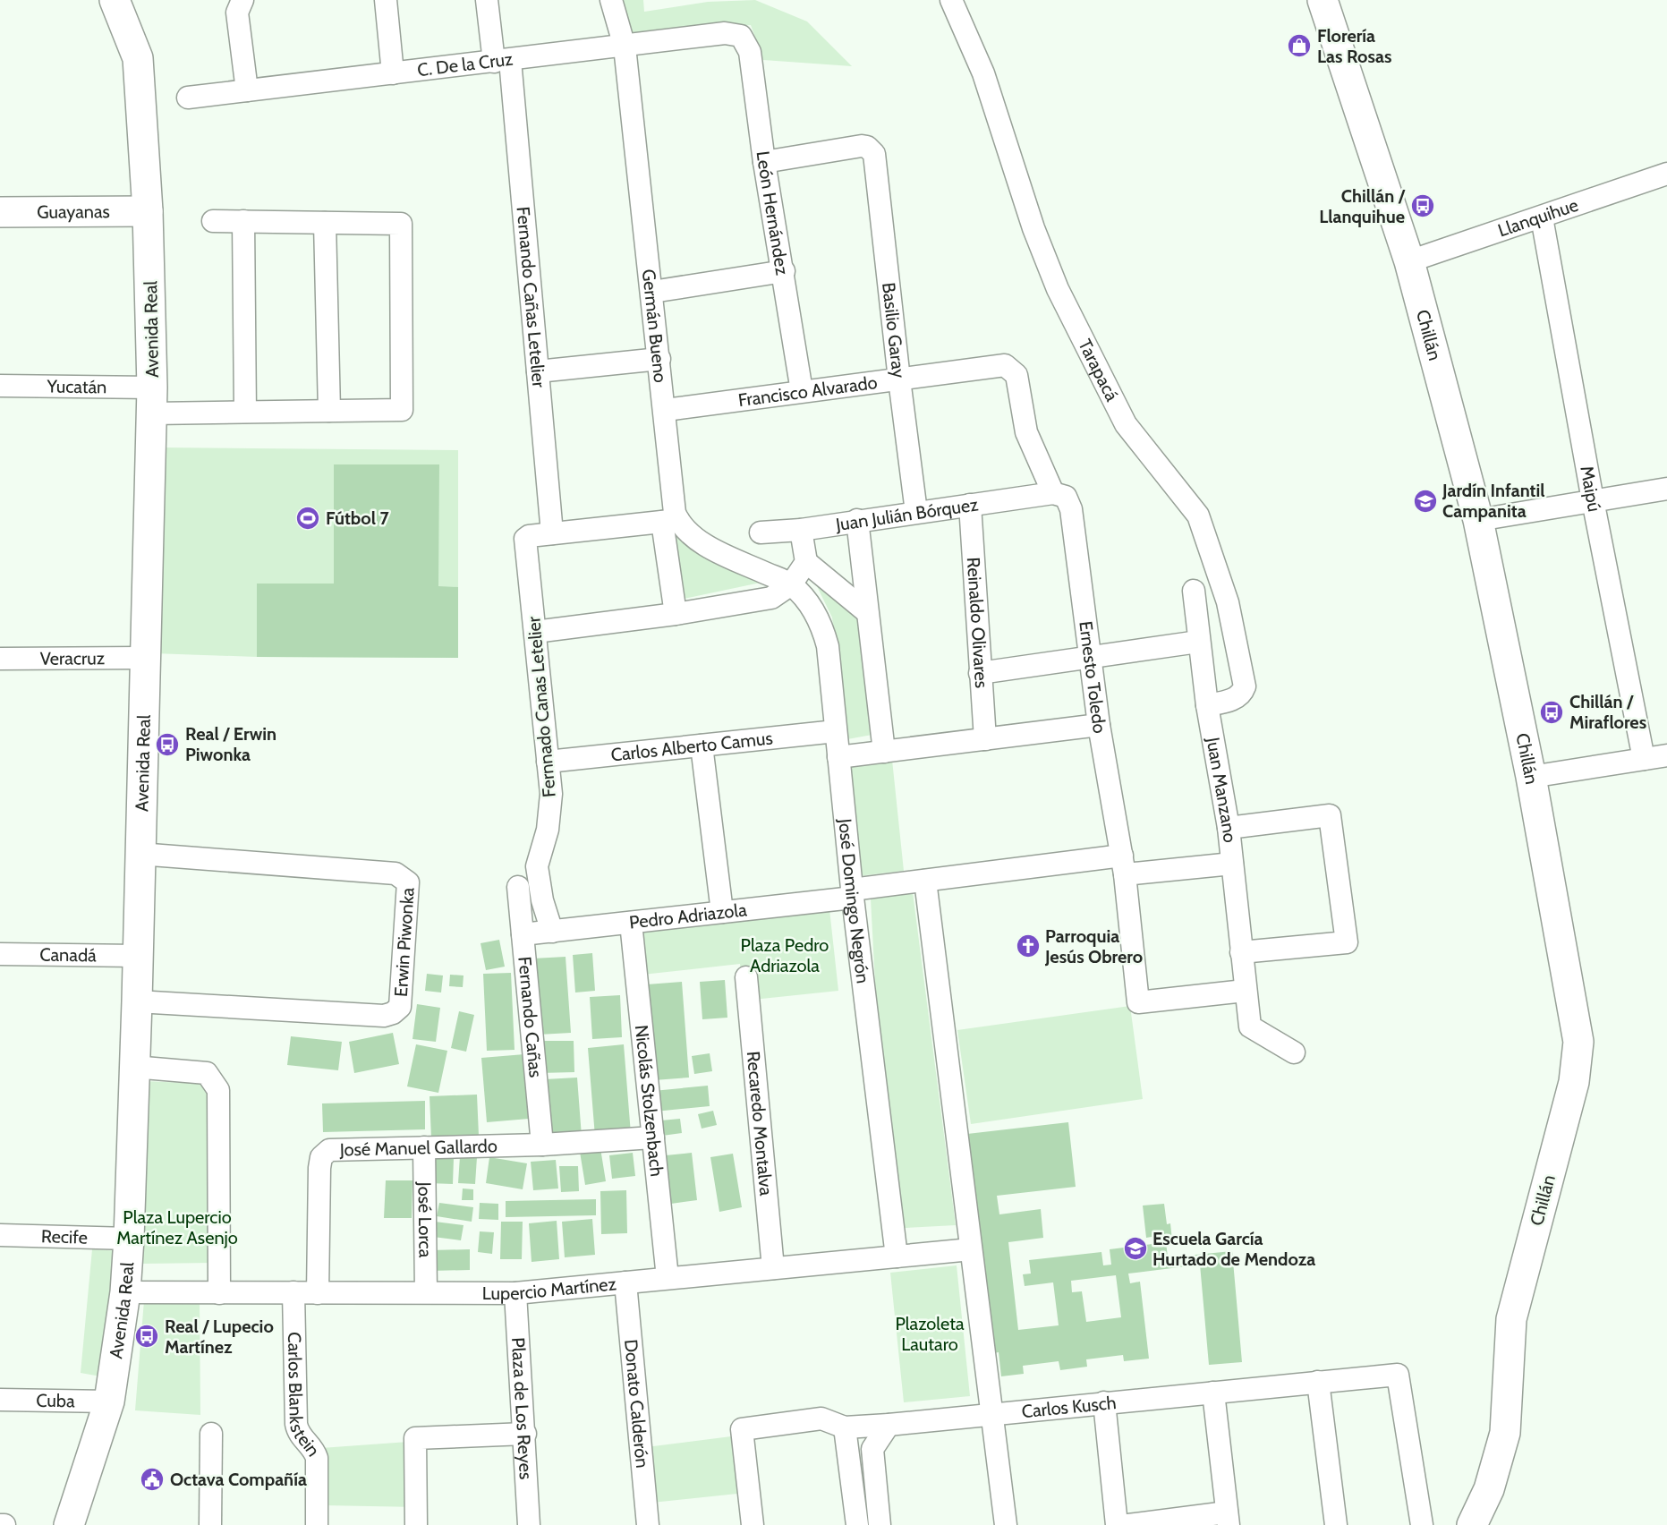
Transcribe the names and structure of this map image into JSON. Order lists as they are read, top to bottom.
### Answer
{
  "streets": {
    "street": [
      "C. De la Cruz",
      "Guayanas",
      "León Hernández",
      "Llanquihue",
      "Fernando Cañas Letelier",
      "Germán Bueno",
      "Avenida Real",
      "Basilio Garay",
      "Chillán",
      "Tarapacá",
      "Yucatán",
      "Francisco Alvarado",
      "Maipú",
      "Juan Julián Bórquez",
      "Reinaldo Olivares",
      "Veracruz",
      "Ernesto Toledo",
      "Fernnado Canas Letelier",
      "Carlos Alberto Camus",
      "Juan Manzano",
      "José Domingo Negrón",
      "Pedro Adriazola",
      "Erwin Piwonka",
      "Canadá",
      "Fernando Cañas",
      "Nicolás Stolzenbach",
      "Recaredo Montalva",
      "José Manuel Gallardo",
      "José Lorca",
      "Recife",
      "Lupercio Martínez",
      "Carlos Blankstein",
      "Cuba",
      "Donato Calderón",
      "Carlos Kusch",
      "Plaza de Los Reyes"
    ]
  },
  "crossings": [
    ["C. De la Cruz", "León Hernández"],
    ["C. De la Cruz", "Fernando Cañas Letelier"],
    ["C. De la Cruz", "Germán Bueno"],
    ["Guayanas", "Avenida Real"],
    ["León Hernández", "Basilio Garay"],
    ["León Hernández", "Francisco Alvarado"],
    ["Llanquihue", "Chillán"],
    ["Llanquihue", "Maipú"],
    ["Fernando Cañas Letelier", "Fernnado Canas Letelier"],
    ["Germán Bueno", "Francisco Alvarado"],
    ["Avenida Real", "Yucatán"],
    ["Avenida Real", "Veracruz"],
    ["Avenida Real", "Erwin Piwonka"],
    ["Avenida Real", "Canadá"],
    ["Avenida Real", "Recife"],
    ["Avenida Real", "Lupercio Martínez"],
    ["Avenida Real", "Cuba"],
    ["Basilio Garay", "Francisco Alvarado"],
    ["Basilio Garay", "Juan Julián Bórquez"],
    ["Tarapacá", "Juan Manzano"],
    ["Francisco Alvarado", "Ernesto Toledo"],
    ["Juan Julián Bórquez", "Reinaldo Olivares"],
    ["Juan Julián Bórquez", "Ernesto Toledo"],
    ["Ernesto Toledo", "Juan Manzano"],
    ["Ernesto Toledo", "Pedro Adriazola"],
    ["Fernnado Canas Letelier", "Carlos Alberto Camus"],
    ["Fernnado Canas Letelier", "Pedro Adriazola"],
    ["Carlos Alberto Camus", "José Domingo Negrón"],
    ["Juan Manzano", "Pedro Adriazola"],
    ["José Domingo Negrón", "Pedro Adriazola"],
    ["José Domingo Negrón", "Lupercio Martínez"],
    ["Pedro Adriazola", "Fernando Cañas"],
    ["Pedro Adriazola", "Nicolás Stolzenbach"],
    ["Fernando Cañas", "José Manuel Gallardo"],
    ["Nicolás Stolzenbach", "José Manuel Gallardo"],
    ["Nicolás Stolzenbach", "Lupercio Martínez"],
    ["Recaredo Montalva", "Lupercio Martínez"],
    ["José Manuel Gallardo", "José Lorca"],
    ["José Manuel Gallardo", "Lupercio Martínez"],
    ["José Lorca", "Lupercio Martínez"],
    ["Lupercio Martínez", "Carlos Blankstein"],
    ["Lupercio Martínez", "Donato Calderón"],
    ["Lupercio Martínez", "Plaza de Los Reyes"]
  ],
  "parks": ["Plaza Pedro Adriazola", "Plaza Lupercio Martínez Asenjo", "Plazoleta Lautaro"],
  "places": {
    "shop": ["Florería Las Rosas"],
    "bus stop": [
      "Chillán / Llanquihue",
      "Chillán / Miraflores",
      "Real / Erwin Piwonka",
      "Real / Lupecio Martínez"
    ],
    "school or university": ["Jardín Infantil Campanita", "Escuela García Hurtado de Mendoza"],
    "sports": ["Fútbol 7"],
    "church": ["Parroquia Jesús Obrero"],
    "public building": ["Octava Compañía"]
  }
}
